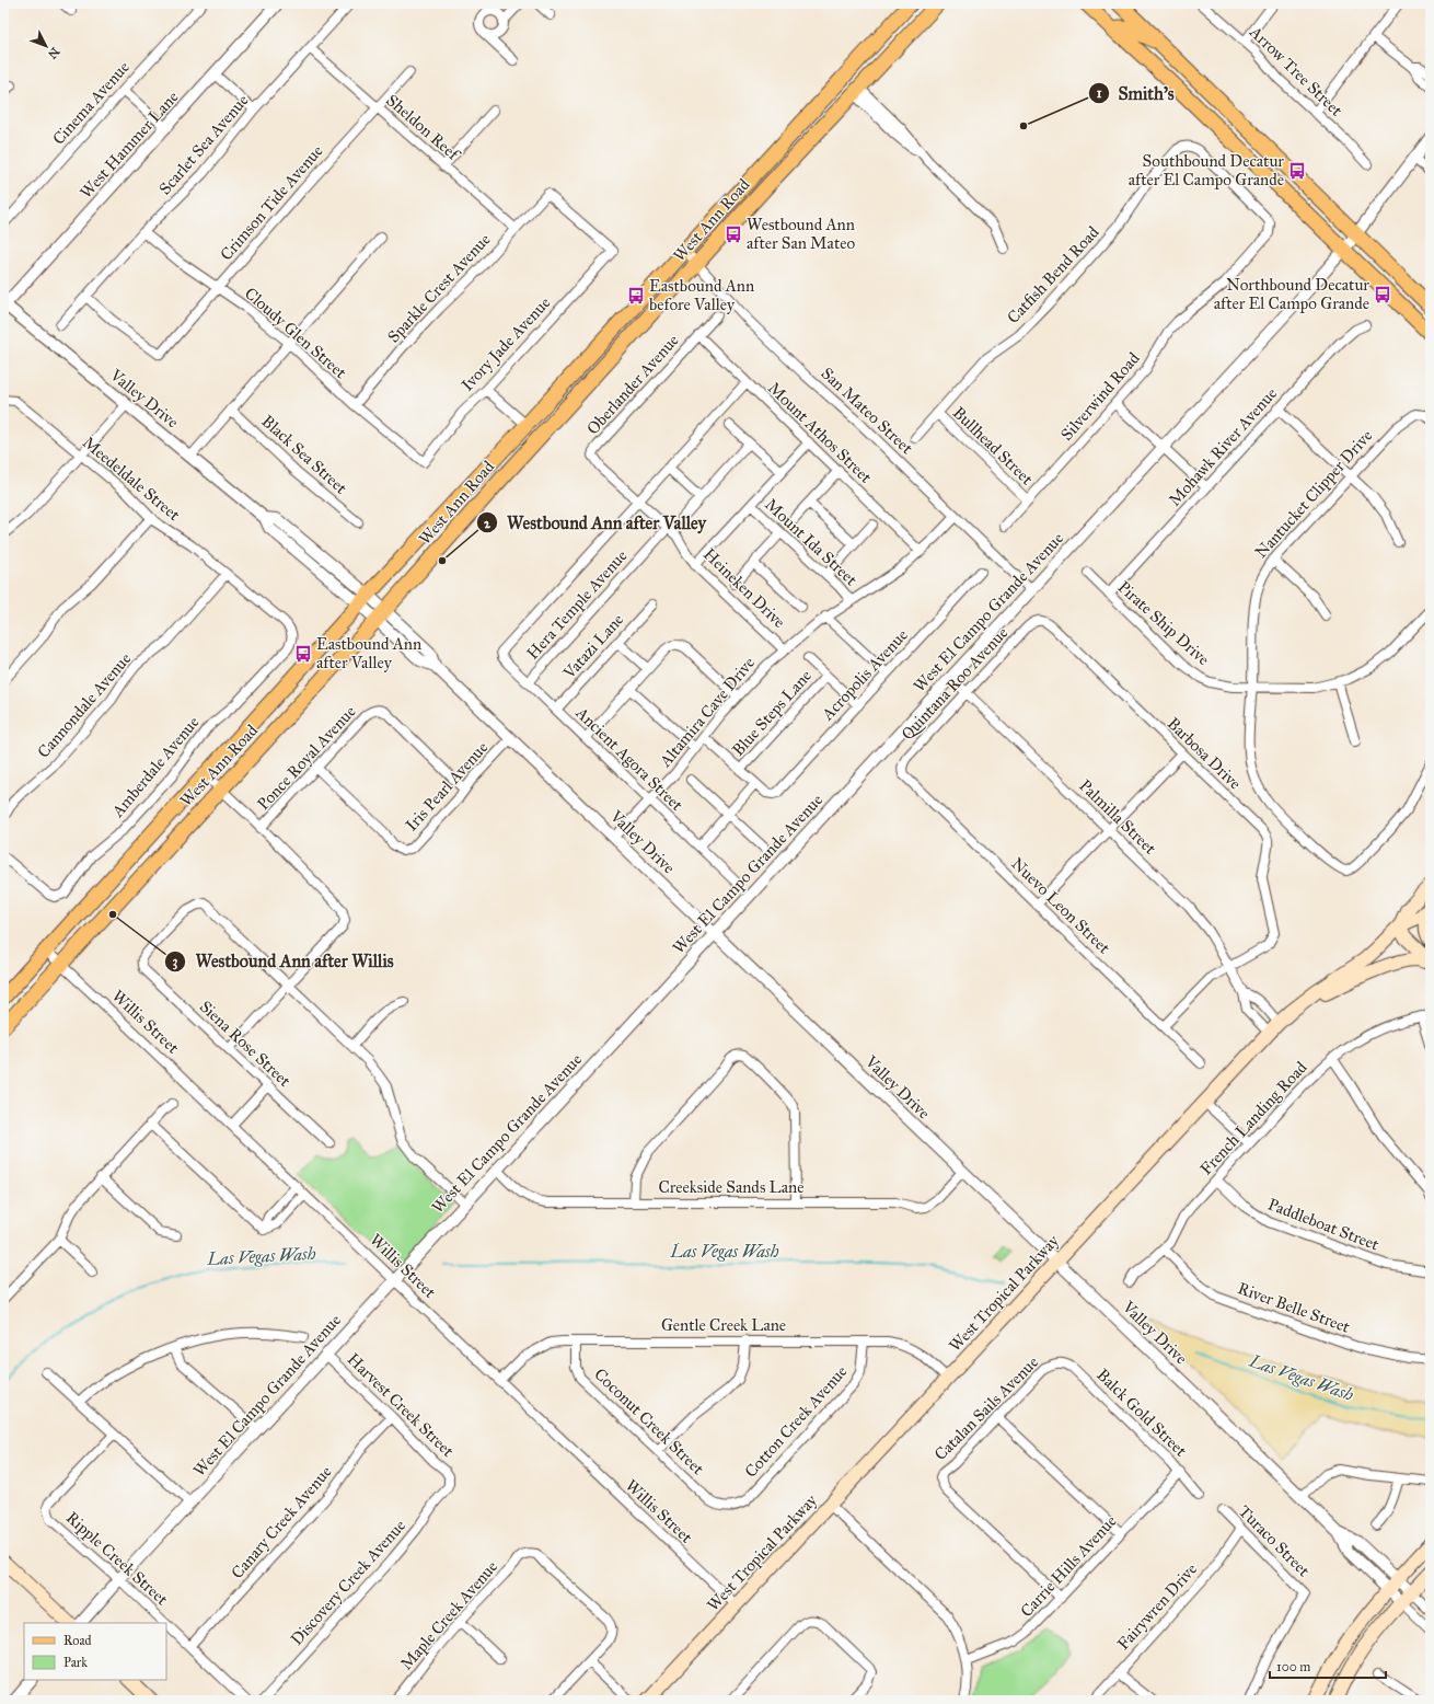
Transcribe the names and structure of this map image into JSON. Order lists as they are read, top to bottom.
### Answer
{
  "streets": {
    "main road": ["West Ann Road", "West Tropical Parkway"],
    "street": [
      "Arrow Tree Street",
      "Cinema Avenue",
      "Sheldon Reef",
      "West Hammer Lane",
      "Scarlet Sea Avenue",
      "Crimson Tide Avenue",
      "Catfish Bend Road",
      "Sparkle Crest Avenue",
      "Cloudy Glen Street",
      "Ivory Jade Avenue",
      "Oberlander Avenue",
      "Silverwind Road",
      "Valley Drive",
      "San Mateo Street",
      "Mount Athos Street",
      "Bullhead Street",
      "Mohawk River Avenue",
      "Black Sea Street",
      "Meedeldale Street",
      "Nantucket Clipper Drive",
      "Mount Ida Street",
      "Heineken Drive",
      "Hera Temple Avenue",
      "West El Campo Grande Avenue",
      "Pirate Ship Drive",
      "Vatazi Lane",
      "Acropolis Avenue",
      "Quintana Roo Avenue",
      "Cannondale Avenue",
      "Altamira Cave Drive",
      "Blue Steps Lane",
      "Barbosa Drive",
      "Ponce Royal Avenue",
      "Ancient Agora Street",
      "Amberdale Avenue",
      "Iris Pearl Avenue",
      "Palmilla Street",
      "Nuevo Leon Street",
      "Willis Street",
      "Siena Rose Street",
      "French Landing Road",
      "Creekside Sands Lane",
      "Paddleboat Street",
      "River Belle Street",
      "Gentle Creek Lane",
      "Harvest Creek Street",
      "Catalan Sails Avenue",
      "Balck Gold Street",
      "Coconut Creek Street",
      "Cotton Creek Avenue",
      "Canary Creek Avenue",
      "Turaco Street",
      "Ripple Creek Street",
      "Carrie Hills Avenue",
      "Discovery Creek Avenue",
      "Fairywren Drive",
      "Maple Creek Avenue"
    ]
  },
  "crossings": [
    ["Sheldon Reef", "Scarlet Sea Avenue"],
    ["Sheldon Reef", "Crimson Tide Avenue"],
    ["Sheldon Reef", "Sparkle Crest Avenue"],
    ["West Hammer Lane", "Valley Drive"],
    ["Scarlet Sea Avenue", "Crimson Tide Avenue"],
    ["Scarlet Sea Avenue", "Cloudy Glen Street"],
    ["Crimson Tide Avenue", "Cloudy Glen Street"],
    ["West Ann Road", "Valley Drive"],
    ["West Ann Road", "San Mateo Street"],
    ["West Ann Road", "Willis Street"],
    ["Catfish Bend Road", "Silverwind Road"],
    ["Catfish Bend Road", "Bullhead Street"],
    ["Sparkle Crest Avenue", "Cloudy Glen Street"],
    ["Sparkle Crest Avenue", "Ivory Jade Avenue"],
    ["Cloudy Glen Street", "Ivory Jade Avenue"],
    ["Oberlander Avenue", "Mount Athos Street"],
    ["Oberlander Avenue", "Heineken Drive"],
    ["Silverwind Road", "Bullhead Street"],
    ["Valley Drive", "West El Campo Grande Avenue"],
    ["Valley Drive", "Altamira Cave Drive"],
    ["Valley Drive", "Iris Pearl Avenue"],
    ["Valley Drive", "Creekside Sands Lane"],
    ["Valley Drive", "West Tropical Parkway"],
    ["San Mateo Street", "West El Campo Grande Avenue"],
    ["San Mateo Street", "Altamira Cave Drive"],
    ["Mount Athos Street", "Altamira Cave Drive"],
    ["Mohawk River Avenue", "Pirate Ship Drive"],
    ["Meedeldale Street", "Cannondale Avenue"],
    ["Meedeldale Street", "Amberdale Avenue"],
    ["Nantucket Clipper Drive", "Pirate Ship Drive"],
    ["Mount Ida Street", "Altamira Cave Drive"],
    ["Heineken Drive", "Hera Temple Avenue"],
    ["Heineken Drive", "Altamira Cave Drive"],
    ["Heineken Drive", "Ancient Agora Street"],
    ["Hera Temple Avenue", "Ancient Agora Street"],
    ["West El Campo Grande Avenue", "Palmilla Street"],
    ["West El Campo Grande Avenue", "Willis Street"],
    ["West El Campo Grande Avenue", "Creekside Sands Lane"],
    ["West El Campo Grande Avenue", "Harvest Creek Street"],
    ["West El Campo Grande Avenue", "Ripple Creek Street"],
    ["Vatazi Lane", "Ancient Agora Street"],
    ["Quintana Roo Avenue", "Barbosa Drive"],
    ["Quintana Roo Avenue", "Palmilla Street"],
    ["Quintana Roo Avenue", "Nuevo Leon Street"],
    ["Altamira Cave Drive", "Ancient Agora Street"],
    ["Barbosa Drive", "Palmilla Street"],
    ["Ponce Royal Avenue", "Iris Pearl Avenue"],
    ["Palmilla Street", "West Tropical Parkway"],
    ["Willis Street", "West Tropical Parkway"],
    ["Willis Street", "Gentle Creek Lane"],
    ["French Landing Road", "Paddleboat Street"],
    ["French Landing Road", "River Belle Street"],
    ["West Tropical Parkway", "Gentle Creek Lane"],
    ["Gentle Creek Lane", "Coconut Creek Street"],
    ["Gentle Creek Lane", "Cotton Creek Avenue"],
    ["Harvest Creek Street", "Canary Creek Avenue"],
    ["Harvest Creek Street", "Discovery Creek Avenue"],
    ["Catalan Sails Avenue", "Balck Gold Street"],
    ["Catalan Sails Avenue", "Carrie Hills Avenue"],
    ["Balck Gold Street", "Carrie Hills Avenue"],
    ["Coconut Creek Street", "Cotton Creek Avenue"],
    ["Canary Creek Avenue", "Ripple Creek Street"],
    ["Turaco Street", "Fairywren Drive"]
  ],
  "water": ["Las Vegas Wash"],
  "places": {
    "other": ["Smith's", "Westbound Ann after Valley", "Westbound Ann after Willis"],
    "bus stop": [
      "Southbound Decatur after El Campo Grande",
      "Westbound Ann after San Mateo",
      "Northbound Decatur after El Campo Grande",
      "Eastbound Ann before Valley",
      "Eastbound Ann after Valley"
    ]
  },
  "legend": ["Road", "Park"],
  "scale_bar": "100 m",
  "north": "bottom right"
}
